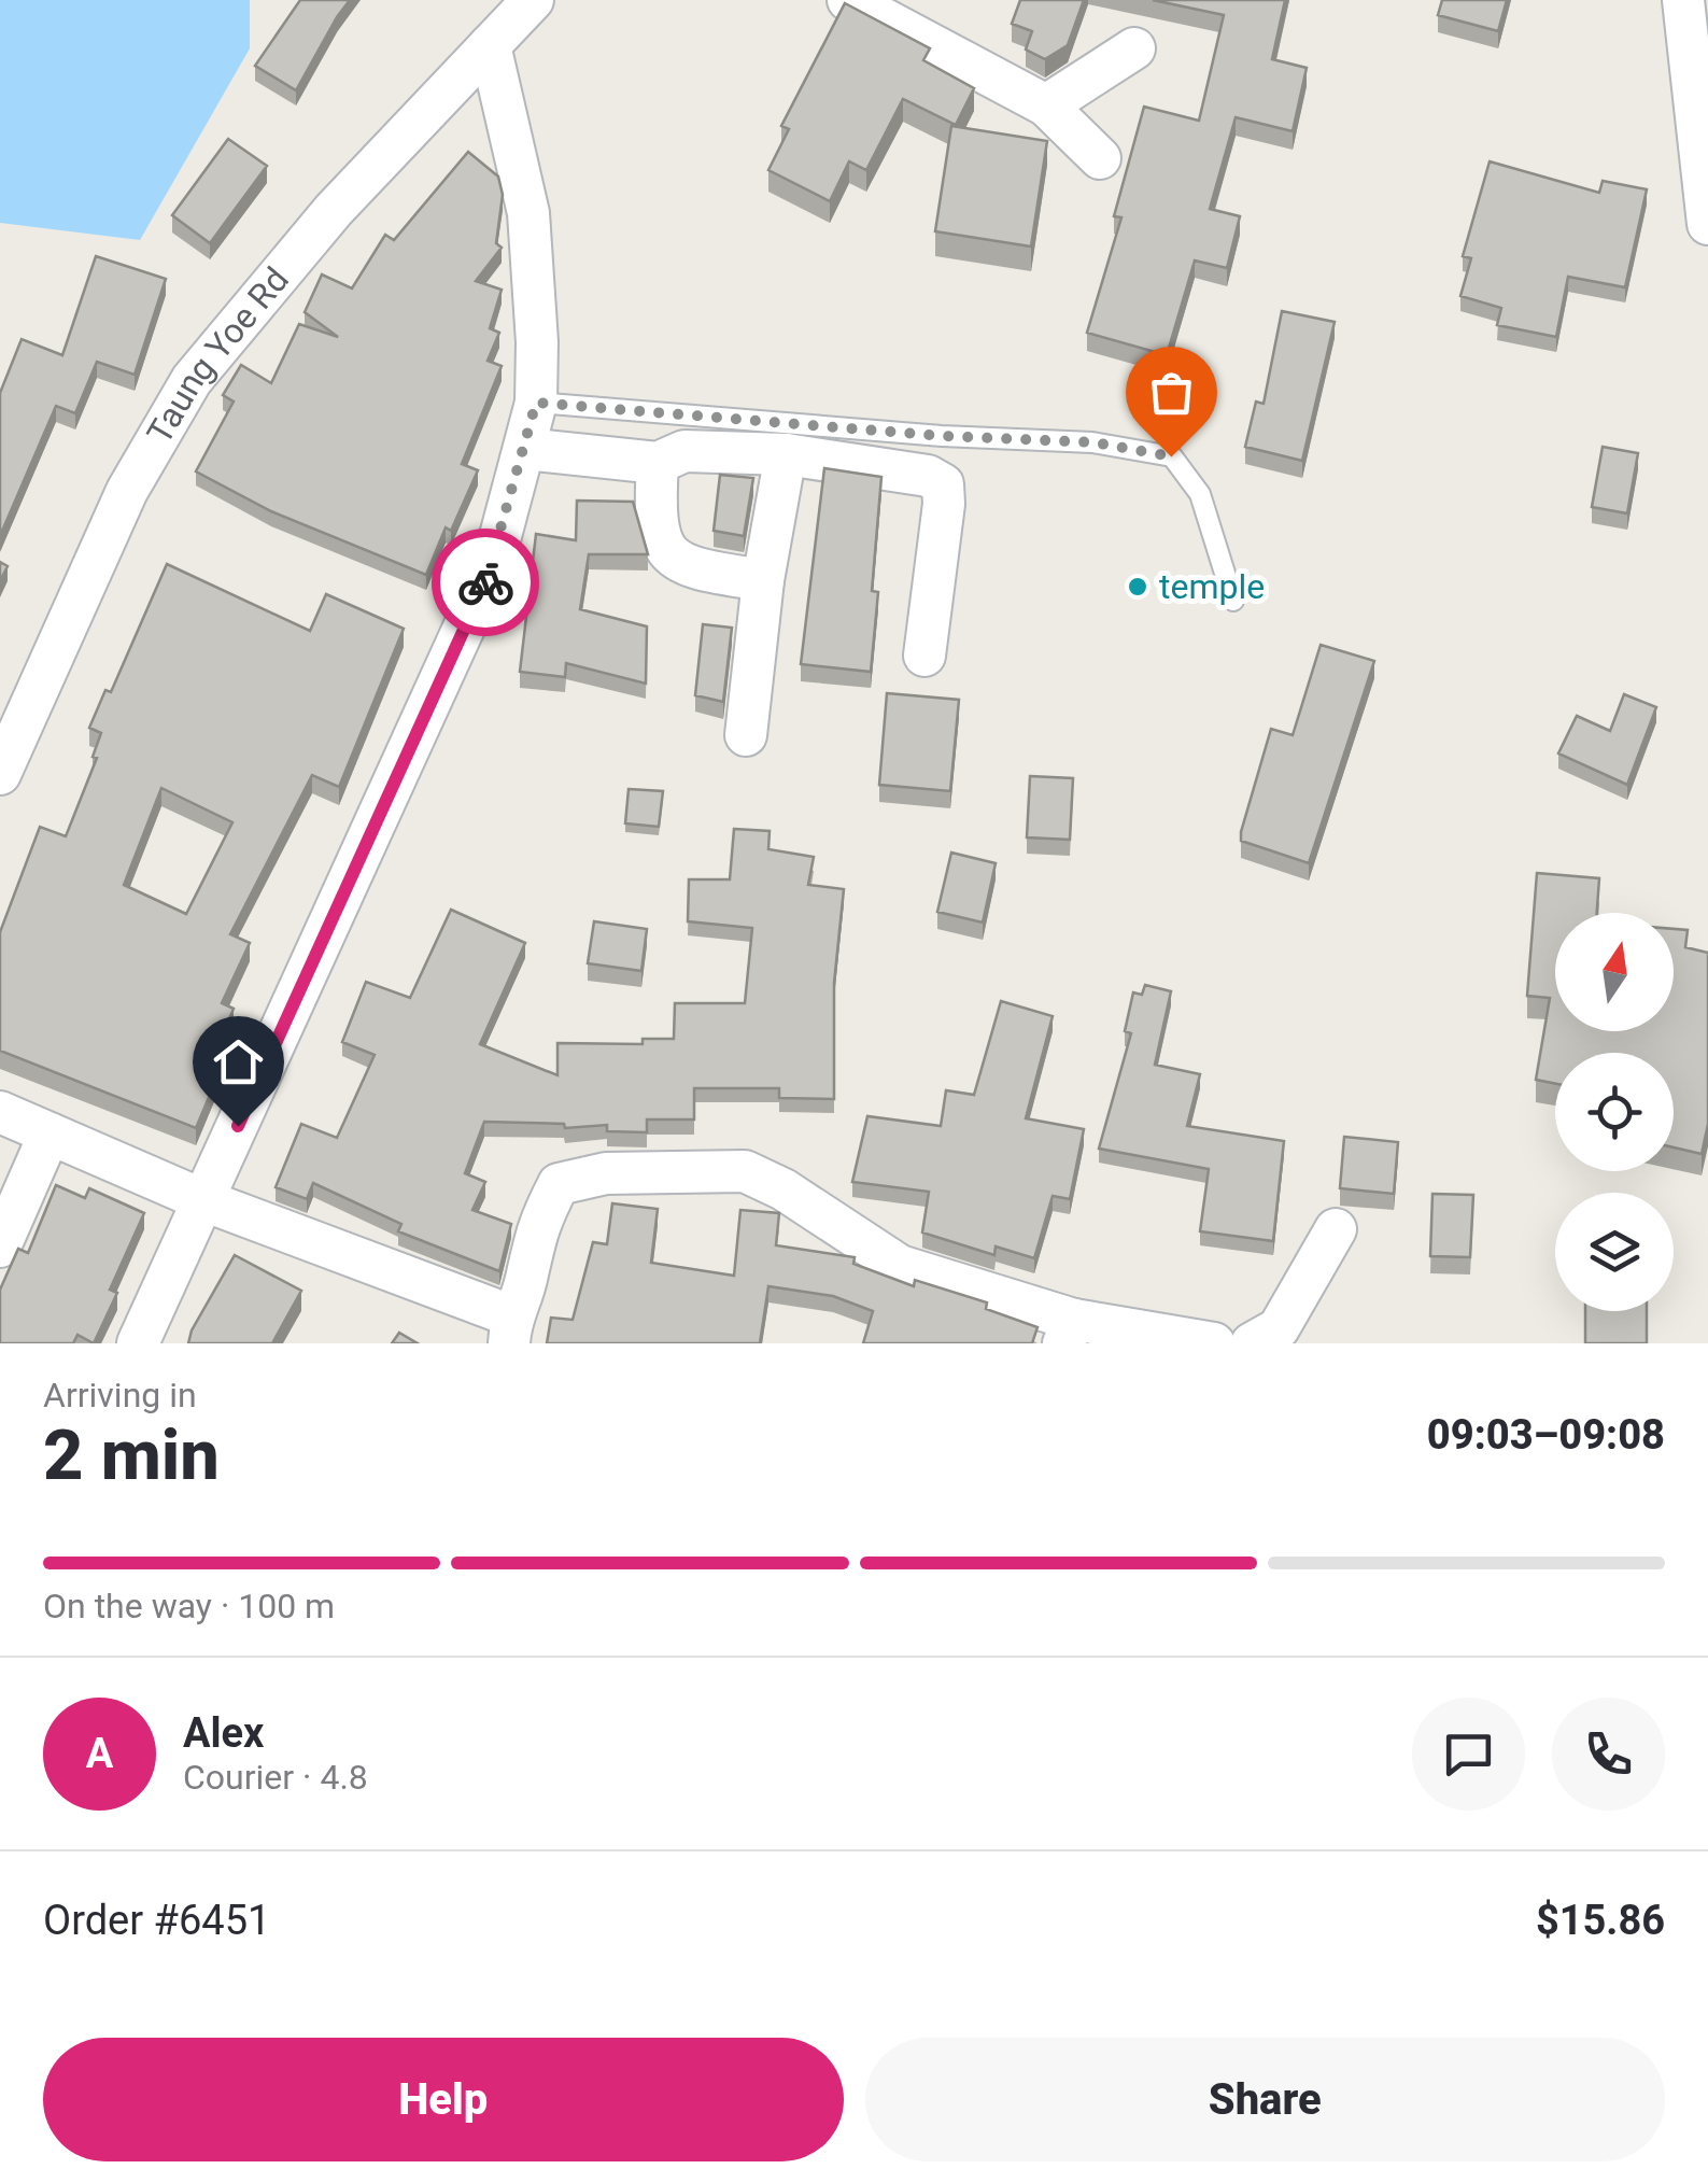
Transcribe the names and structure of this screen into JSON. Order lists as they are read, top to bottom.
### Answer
{
  "streets": {
    "street": ["Taung Yoe Rd"]
  },
  "places": ["temple"],
  "north": "top",
  "page": {
    "heading": ["2 min", "Arriving in", "09:03–09:08"],
    "panel": [
      "Alex",
      "Courier · 4.8",
      "Order #6451",
      "$15.86"
    ],
    "bar": "On the way · 100 m",
    "round": "A",
    "buttons": ["Help", "Share"]
  }
}
